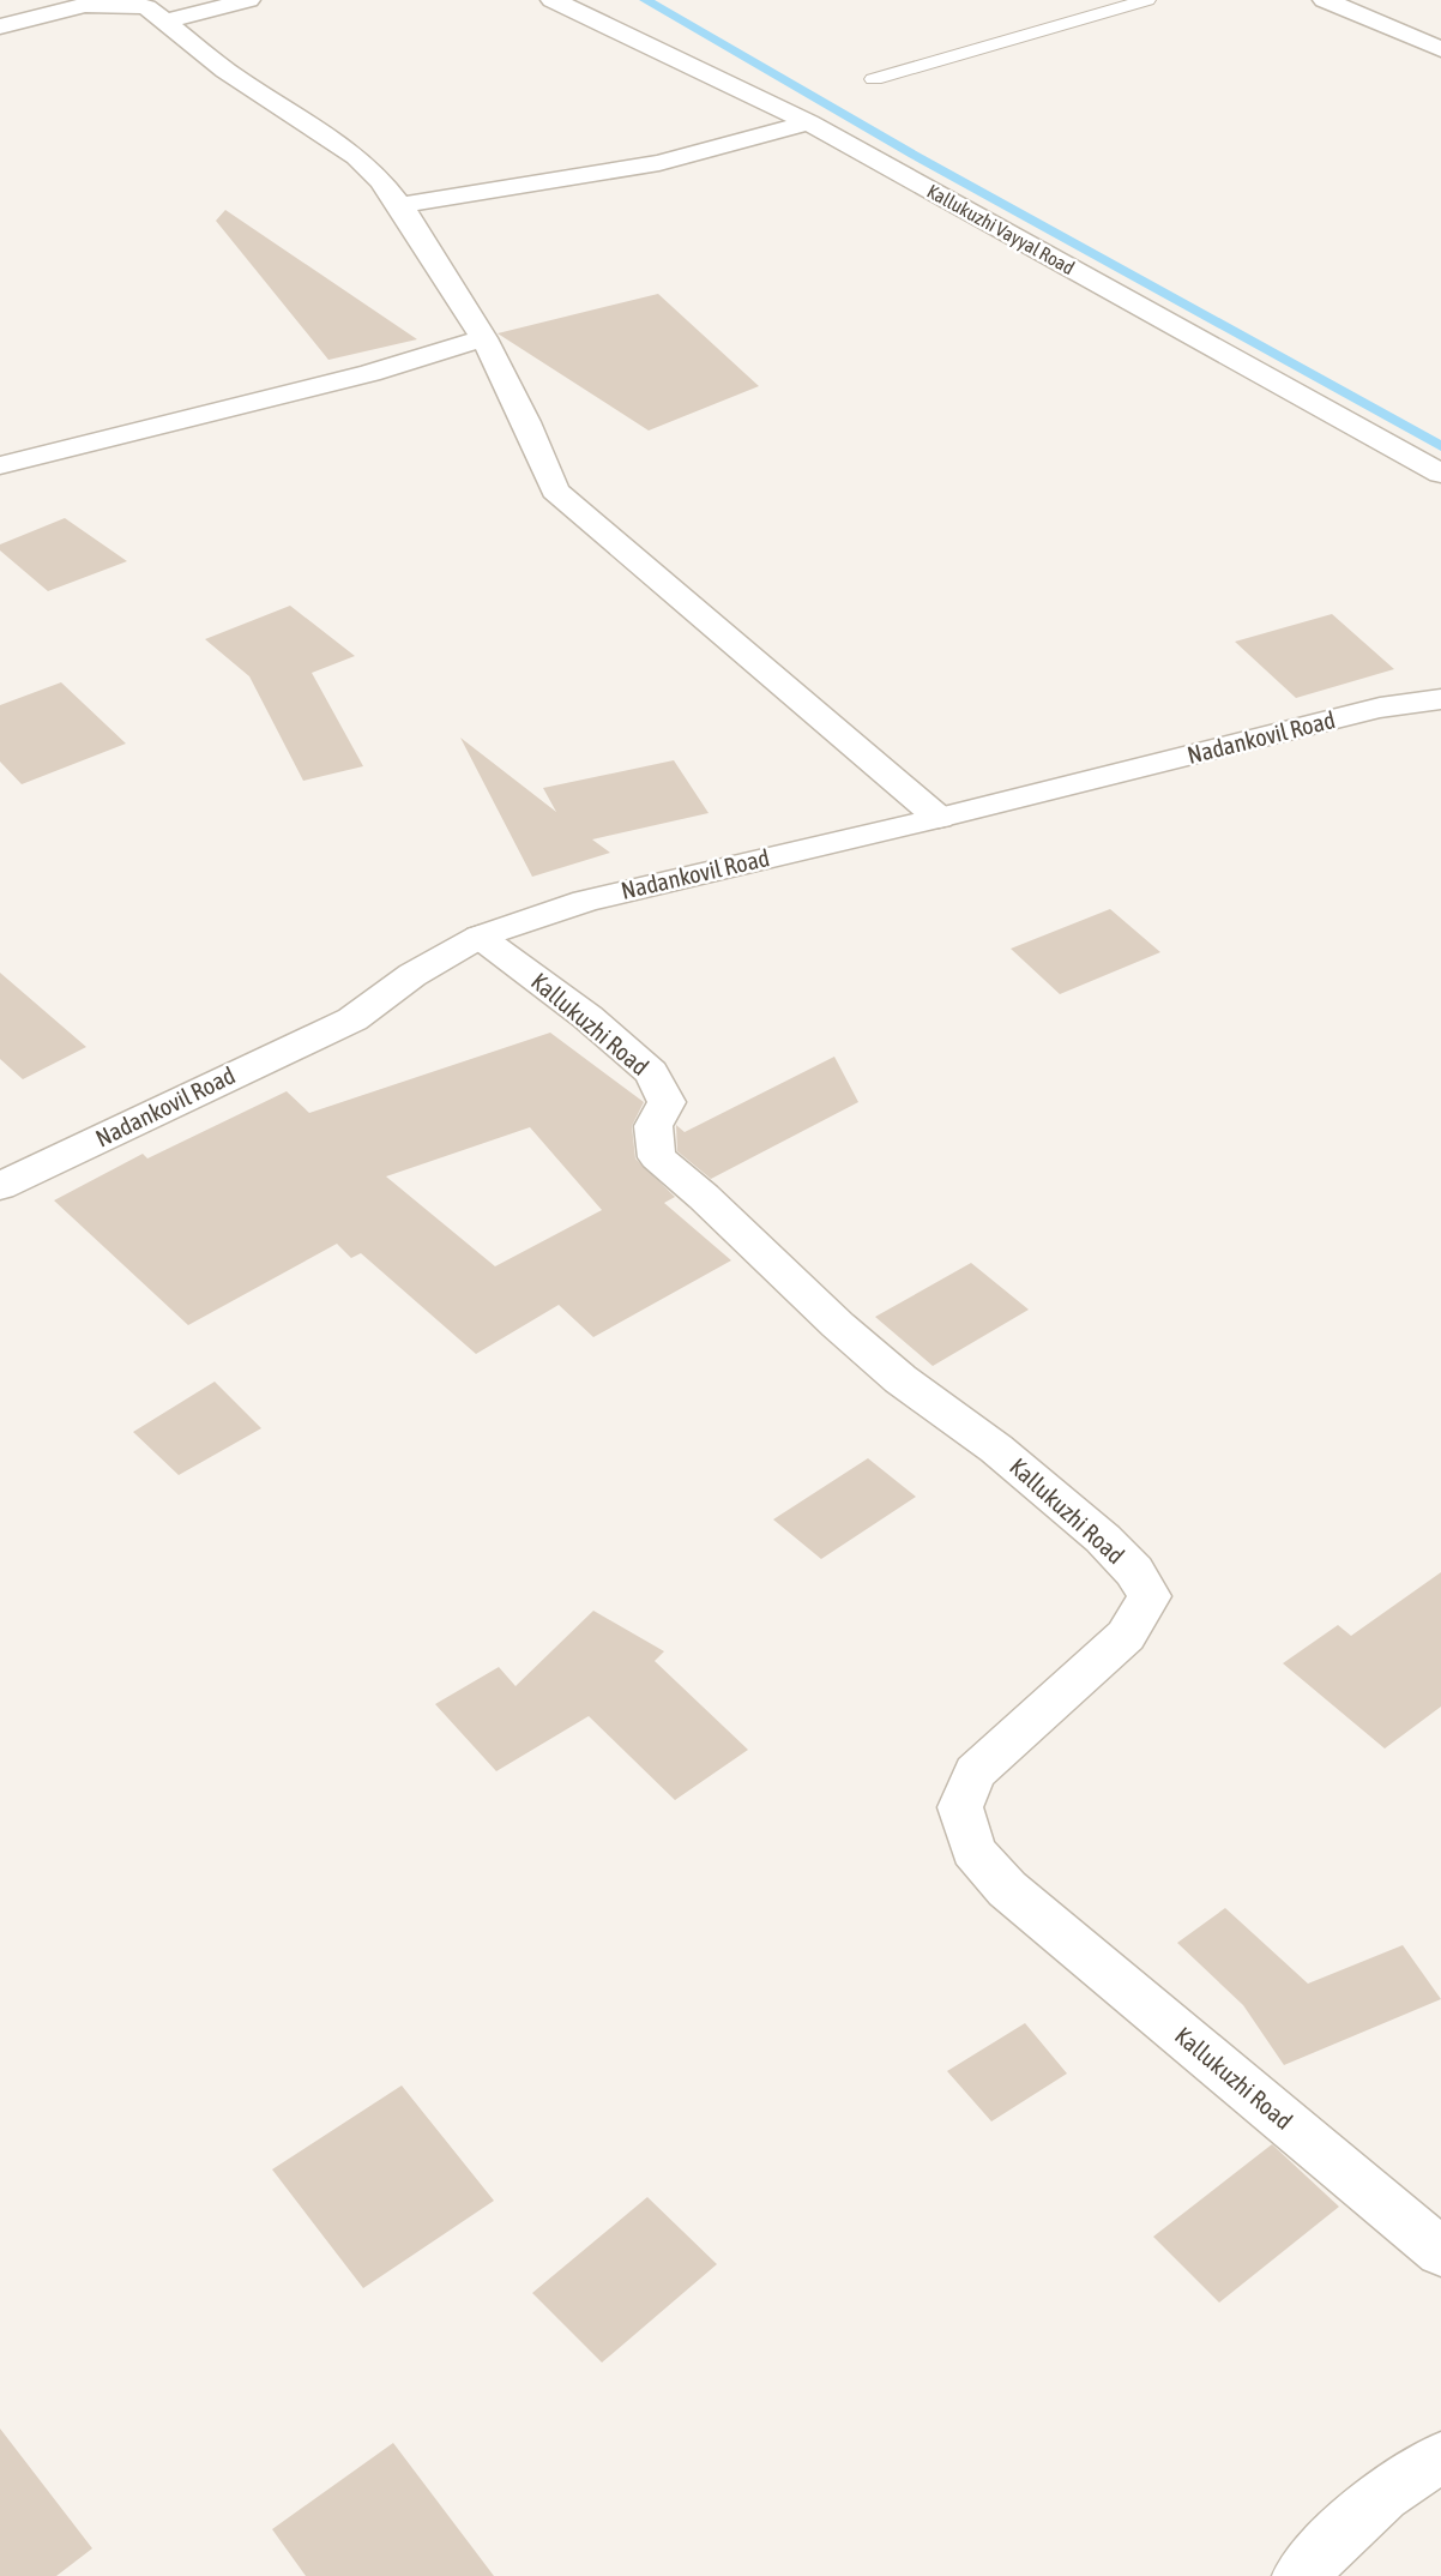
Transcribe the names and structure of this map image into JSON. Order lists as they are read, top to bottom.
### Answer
{
  "streets": {
    "street": ["Kallukuzhi Vayyal Road", "Nadankovil Road", "Kallukuzhi Road"]
  },
  "crossings": [
    ["Nadankovil Road", "Kallukuzhi Road"]
  ]
}
